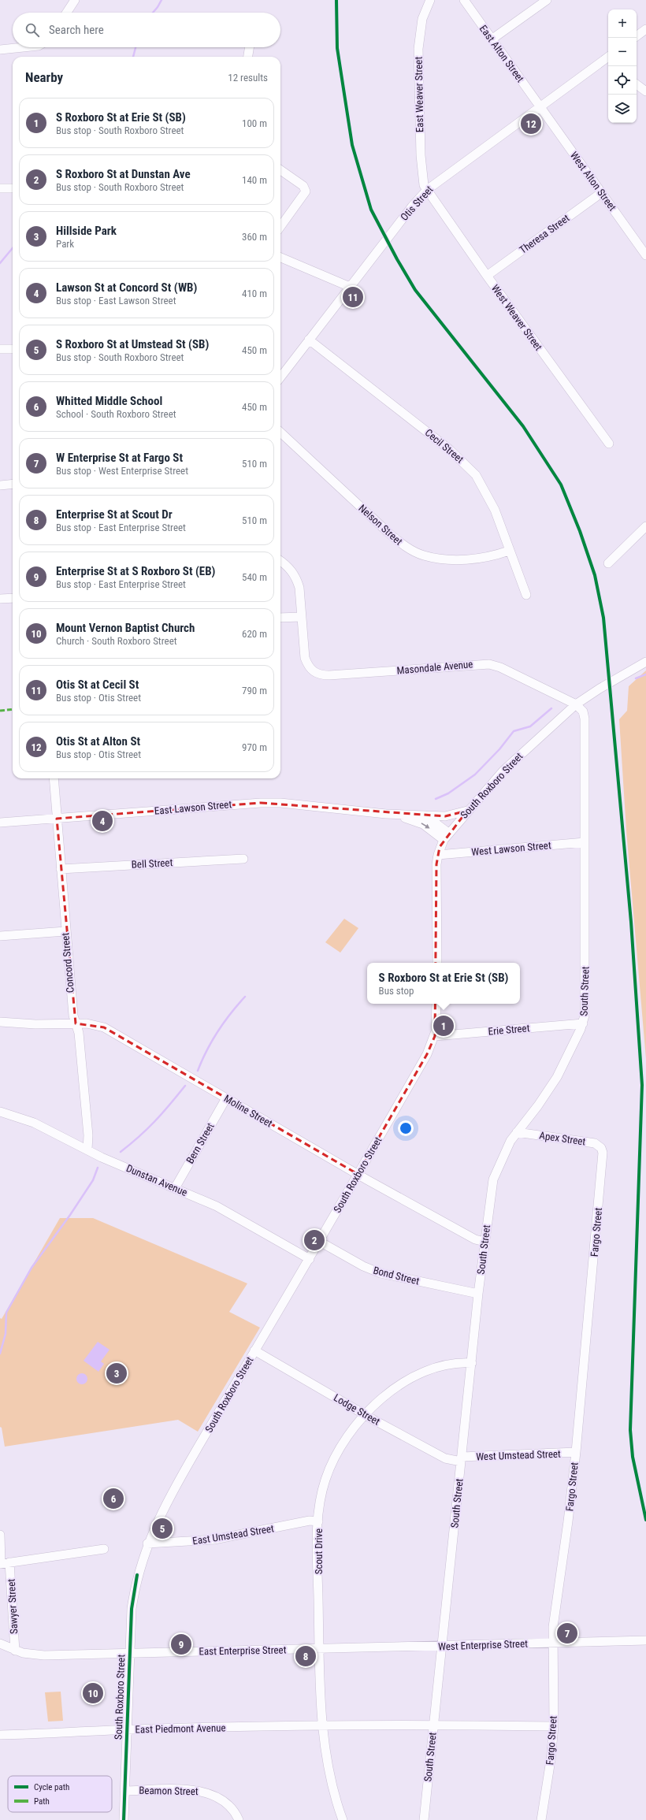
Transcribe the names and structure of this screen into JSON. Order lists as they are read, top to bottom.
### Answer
{
  "streets": {
    "street": [
      "East Alton Street",
      "East Weaver Street",
      "West Alton Street",
      "Otis Street",
      "Theresa Street",
      "West Weaver Street",
      "Cecil Street",
      "Nelson Street",
      "Masondale Avenue",
      "South Roxboro Street",
      "East Lawson Street",
      "West Lawson Street",
      "Bell Street",
      "Concord Street",
      "South Street",
      "Erie Street",
      "Moline Street",
      "Apex Street",
      "Bern Street",
      "Dunstan Avenue",
      "Fargo Street",
      "Bond Street",
      "Lodge Street",
      "West Umstead Street",
      "East Umstead Street",
      "Scout Drive",
      "Sawyer Street",
      "West Enterprise Street",
      "East Enterprise Street",
      "East Piedmont Avenue",
      "Beamon Street"
    ]
  },
  "crossings": [
    ["East Alton Street", "West Alton Street"],
    ["East Alton Street", "Otis Street"],
    ["East Weaver Street", "Otis Street"],
    ["East Weaver Street", "West Weaver Street"],
    ["West Alton Street", "Otis Street"],
    ["West Alton Street", "Theresa Street"],
    ["Otis Street", "West Weaver Street"],
    ["Otis Street", "Cecil Street"],
    ["Theresa Street", "West Weaver Street"],
    ["Cecil Street", "Nelson Street"],
    ["Masondale Avenue", "South Roxboro Street"],
    ["Masondale Avenue", "South Street"],
    ["South Roxboro Street", "East Lawson Street"],
    ["South Roxboro Street", "West Lawson Street"],
    ["South Roxboro Street", "South Street"],
    ["South Roxboro Street", "Erie Street"],
    ["South Roxboro Street", "Moline Street"],
    ["South Roxboro Street", "Dunstan Avenue"],
    ["South Roxboro Street", "Bond Street"],
    ["South Roxboro Street", "Lodge Street"],
    ["South Roxboro Street", "East Umstead Street"],
    ["South Roxboro Street", "East Enterprise Street"],
    ["South Roxboro Street", "East Piedmont Avenue"],
    ["South Roxboro Street", "Beamon Street"],
    ["East Lawson Street", "Concord Street"],
    ["West Lawson Street", "South Street"],
    ["Bell Street", "Concord Street"],
    ["Concord Street", "Moline Street"],
    ["Concord Street", "Dunstan Avenue"],
    ["South Street", "Erie Street"],
    ["South Street", "Moline Street"],
    ["South Street", "Apex Street"],
    ["South Street", "Bond Street"],
    ["South Street", "Lodge Street"],
    ["South Street", "West Umstead Street"],
    ["South Street", "Scout Drive"],
    ["South Street", "West Enterprise Street"],
    ["South Street", "East Piedmont Avenue"],
    ["Moline Street", "Bern Street"],
    ["Apex Street", "Fargo Street"],
    ["Bern Street", "Dunstan Avenue"],
    ["Fargo Street", "West Umstead Street"],
    ["Fargo Street", "West Enterprise Street"],
    ["Fargo Street", "East Piedmont Avenue"],
    ["Lodge Street", "West Umstead Street"],
    ["Lodge Street", "Scout Drive"],
    ["East Umstead Street", "Scout Drive"],
    ["Scout Drive", "West Enterprise Street"],
    ["Scout Drive", "East Enterprise Street"],
    ["Scout Drive", "East Piedmont Avenue"],
    ["Sawyer Street", "East Enterprise Street"],
    ["West Enterprise Street", "East Enterprise Street"]
  ],
  "legend": ["Cycle path", "Path"],
  "page": {
    "map_buttons": ["+", "−"],
    "search": "Search here",
    "heading": ["Nearby", "12 results"],
    "list": [
      {
        "mark": "1",
        "name": "S Roxboro St at Erie St (SB)",
        "note": "Bus stop · South Roxboro Street",
        "value": "100 m"
      },
      {
        "mark": "2",
        "name": "S Roxboro St at Dunstan Ave",
        "note": "Bus stop · South Roxboro Street",
        "value": "140 m"
      },
      {
        "mark": "3",
        "name": "Hillside Park",
        "note": "Park",
        "value": "360 m"
      },
      {
        "mark": "4",
        "name": "Lawson St at Concord St (WB)",
        "note": "Bus stop · East Lawson Street",
        "value": "410 m"
      },
      {
        "mark": "5",
        "name": "S Roxboro St at Umstead St (SB)",
        "note": "Bus stop · South Roxboro Street",
        "value": "450 m"
      },
      {
        "mark": "6",
        "name": "Whitted Middle School",
        "note": "School · South Roxboro Street",
        "value": "450 m"
      },
      {
        "mark": "7",
        "name": "W Enterprise St at Fargo St",
        "note": "Bus stop · West Enterprise Street",
        "value": "510 m"
      },
      {
        "mark": "8",
        "name": "Enterprise St at Scout Dr",
        "note": "Bus stop · East Enterprise Street",
        "value": "510 m"
      },
      {
        "mark": "9",
        "name": "Enterprise St at S Roxboro St (EB)",
        "note": "Bus stop · East Enterprise Street",
        "value": "540 m"
      },
      {
        "mark": "10",
        "name": "Mount Vernon Baptist Church",
        "note": "Church · South Roxboro Street",
        "value": "620 m"
      },
      {
        "mark": "11",
        "name": "Otis St at Cecil St",
        "note": "Bus stop · Otis Street",
        "value": "790 m"
      },
      {
        "mark": "12",
        "name": "Otis St at Alton St",
        "note": "Bus stop · Otis Street",
        "value": "970 m"
      }
    ],
    "pins": [
      "12",
      "11",
      "4",
      "1",
      "2",
      "3",
      "6",
      "5",
      "7",
      "9",
      "8",
      "10"
    ],
    "popup": ["S Roxboro St at Erie St (SB)", "Bus stop"]
  }
}
